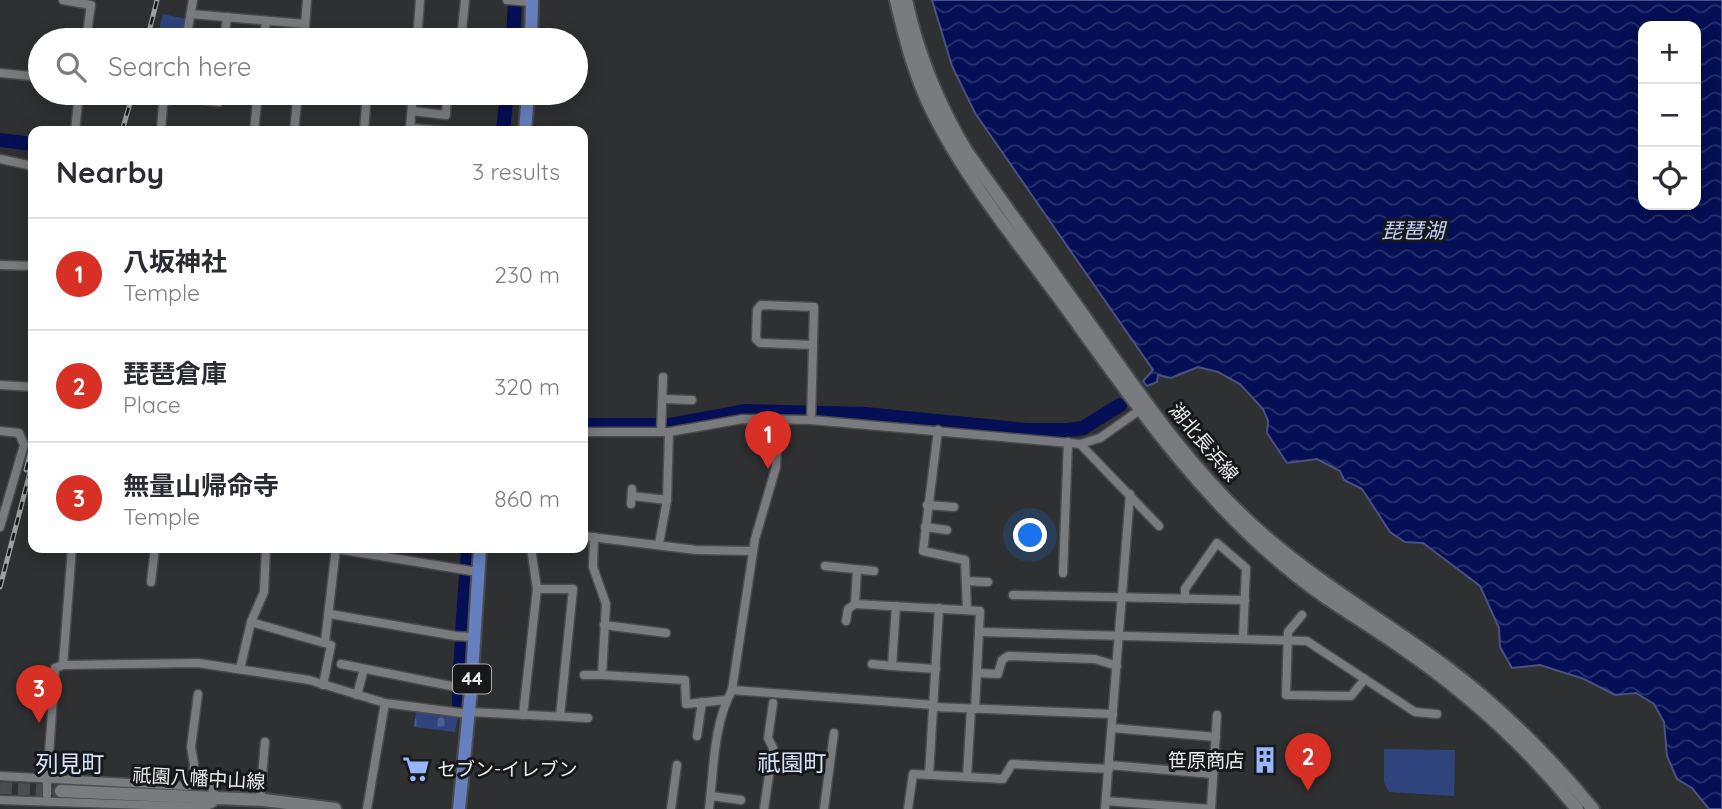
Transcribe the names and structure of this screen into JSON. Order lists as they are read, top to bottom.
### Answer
{
  "streets": {
    "main road": ["湖北長浜線", "44", "祇園八幡中山線"]
  },
  "districts": ["祇園町", "列見町"],
  "water": ["琵琶湖"],
  "places": {
    "building": ["笹原商店"],
    "supermarket": ["セブン-イレブン"]
  },
  "page": {
    "map_buttons": ["+", "−"],
    "search": "Search here",
    "heading": ["Nearby", "3 results"],
    "list": [
      {
        "mark": "1",
        "name": "八坂神社",
        "note": "Temple",
        "value": "230 m"
      },
      {
        "mark": "2",
        "name": "琵琶倉庫",
        "note": "Place",
        "value": "320 m"
      },
      {
        "mark": "3",
        "name": "無量山帰命寺",
        "note": "Temple",
        "value": "860 m"
      }
    ],
    "pins": ["1", "3", "2"]
  }
}
